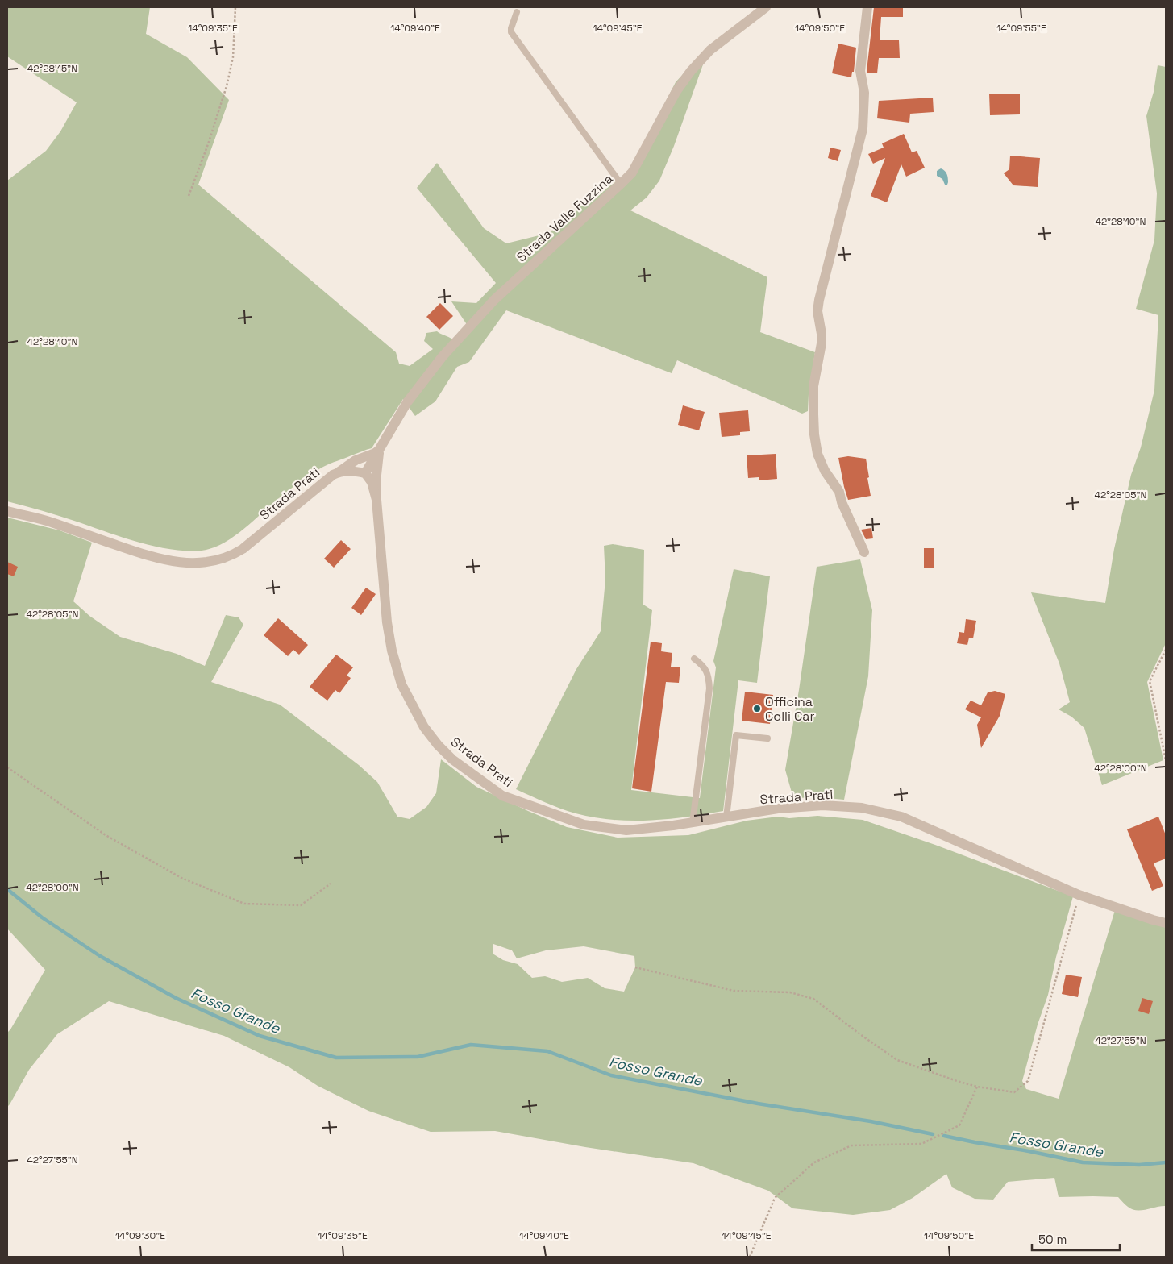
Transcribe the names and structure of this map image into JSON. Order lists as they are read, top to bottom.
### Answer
{
  "streets": {
    "street": ["Strada Valle Fuzzina", "Strada Prati"]
  },
  "crossings": [
    ["Strada Valle Fuzzina", "Strada Prati"]
  ],
  "water": ["Fosso Grande"],
  "places": ["Officina Colli Car"],
  "scale_bar": "50 m",
  "coordinates": [
    "14°09'35\"E",
    "14°09'40\"E",
    "14°09'45\"E",
    "14°09'50\"E",
    "14°09'55\"E",
    "42°28'15\"N",
    "42°28'10\"N",
    "42°28'05\"N",
    "42°28'00\"N",
    "42°27'55\"N",
    "14°09'30\"E"
  ]
}
